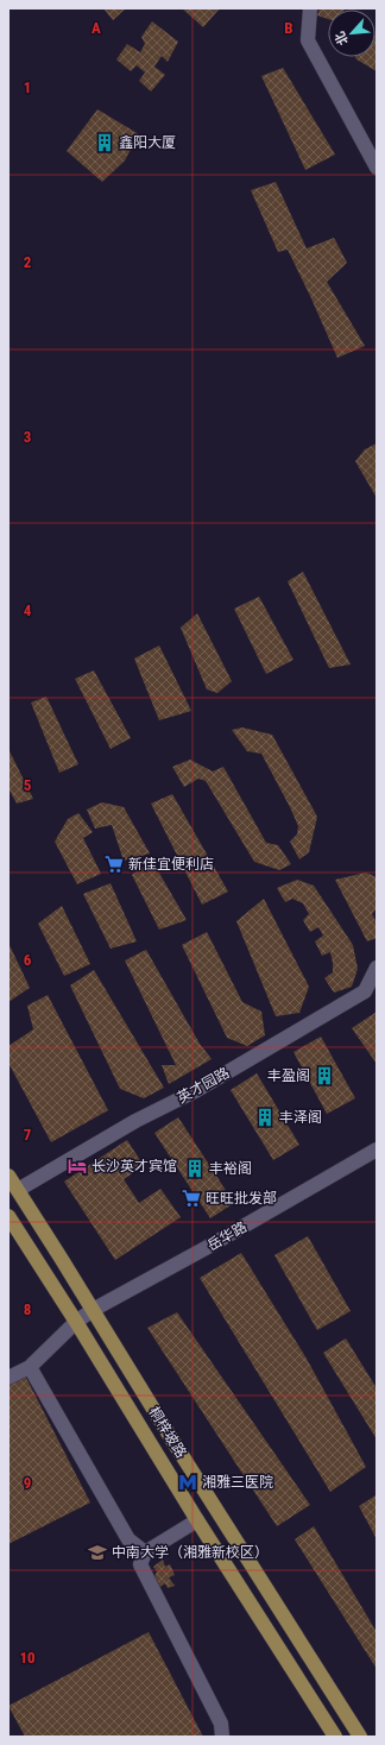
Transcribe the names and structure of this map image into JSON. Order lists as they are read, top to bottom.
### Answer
{
  "streets": {
    "main road": ["桐梓坡路"],
    "street": ["英才园路", "岳华路"]
  },
  "crossings": [
    ["英才园路", "桐梓坡路"],
    ["岳华路", "桐梓坡路"]
  ],
  "places": {
    "building": [
      "鑫阳大厦",
      "丰盈阁",
      "丰泽阁",
      "丰裕阁"
    ],
    "supermarket": ["新佳宜便利店", "旺旺批发部"],
    "hotel": ["长沙英才宾馆"],
    "metro station": ["湘雅三医院"],
    "school or university": ["中南大学（湘雅新校区）"]
  },
  "north": "bottom left",
  "grid": {
    "columns": ["A", "B"],
    "rows": [
      "1",
      "2",
      "3",
      "4",
      "5",
      "6",
      "7",
      "8",
      "9",
      "10"
    ]
  }
}
